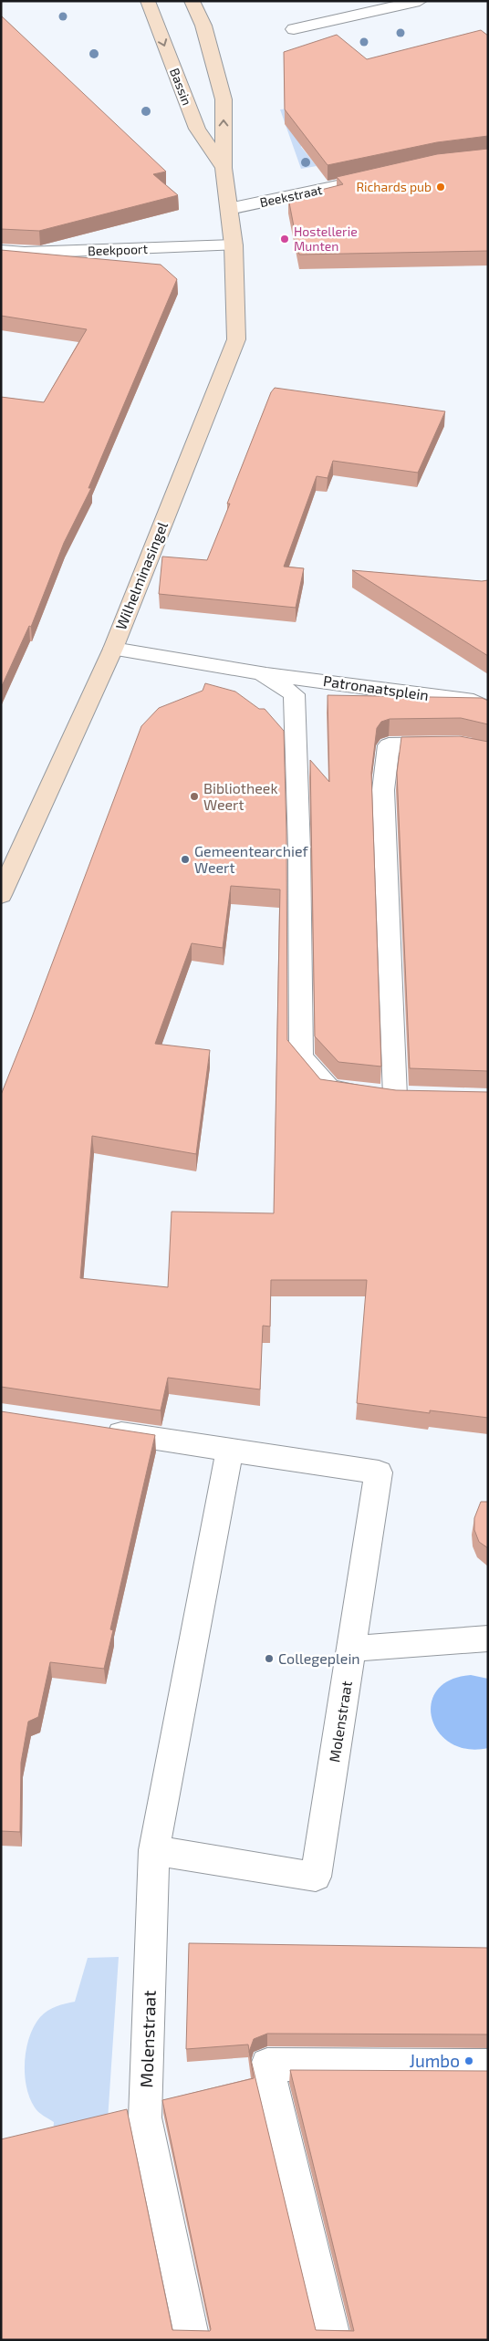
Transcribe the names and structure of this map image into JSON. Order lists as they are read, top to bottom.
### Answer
{
  "streets": {
    "street": [
      "Bassin",
      "Beekstraat",
      "Beekpoort",
      "Wilhelminasingel",
      "Patronaatsplein",
      "Molenstraat"
    ]
  },
  "crossings": [
    ["Bassin", "Beekstraat"],
    ["Bassin", "Beekpoort"],
    ["Bassin", "Wilhelminasingel"],
    ["Beekpoort", "Wilhelminasingel"],
    ["Wilhelminasingel", "Patronaatsplein"]
  ],
  "places": [
    "Richards pub",
    "Hostellerie Munten",
    "Bibliotheek Weert",
    "Gemeentearchief Weert",
    "Collegeplein",
    "Jumbo"
  ]
}
